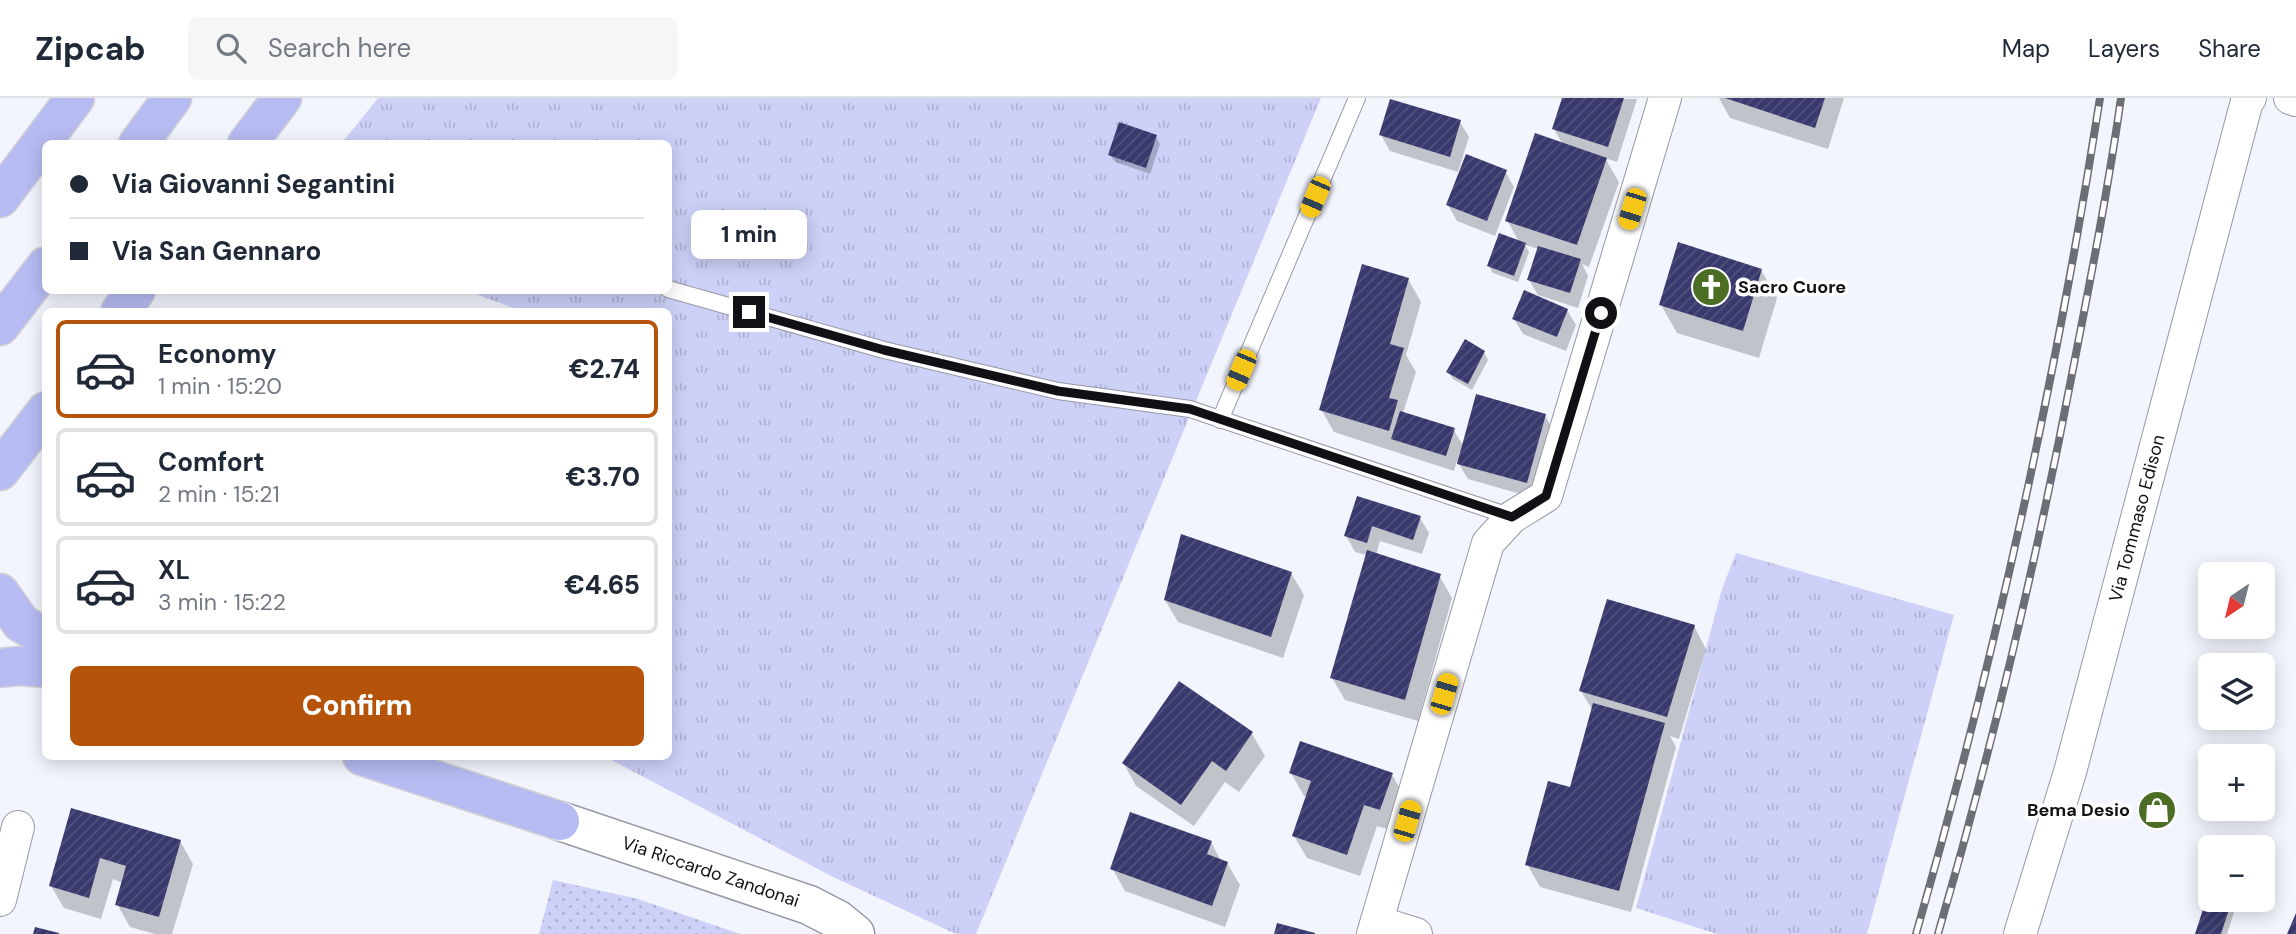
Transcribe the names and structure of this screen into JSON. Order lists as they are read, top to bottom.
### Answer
{
  "streets": {
    "street": ["Via Tommaso Edison", "Via Riccardo Zandonai"]
  },
  "places": {
    "church": ["Sacro Cuore"],
    "shop": ["Bema Desio"]
  },
  "north": "bottom left",
  "page": {
    "header": "Zipcab",
    "search": "Search here",
    "nav": ["Map", "Layers", "Share"],
    "banner": ["Via Giovanni Segantini", "Via San Gennaro"],
    "bubble": "1 min",
    "list": [
      {
        "name": "Economy",
        "note": "1 min · 15:20",
        "value": "€2.74"
      },
      {
        "name": "Comfort",
        "note": "2 min · 15:21",
        "value": "€3.70"
      },
      {
        "name": "XL",
        "note": "3 min · 15:22",
        "value": "€4.65"
      }
    ],
    "map_buttons": ["+", "−"],
    "buttons": "Confirm"
  }
}
